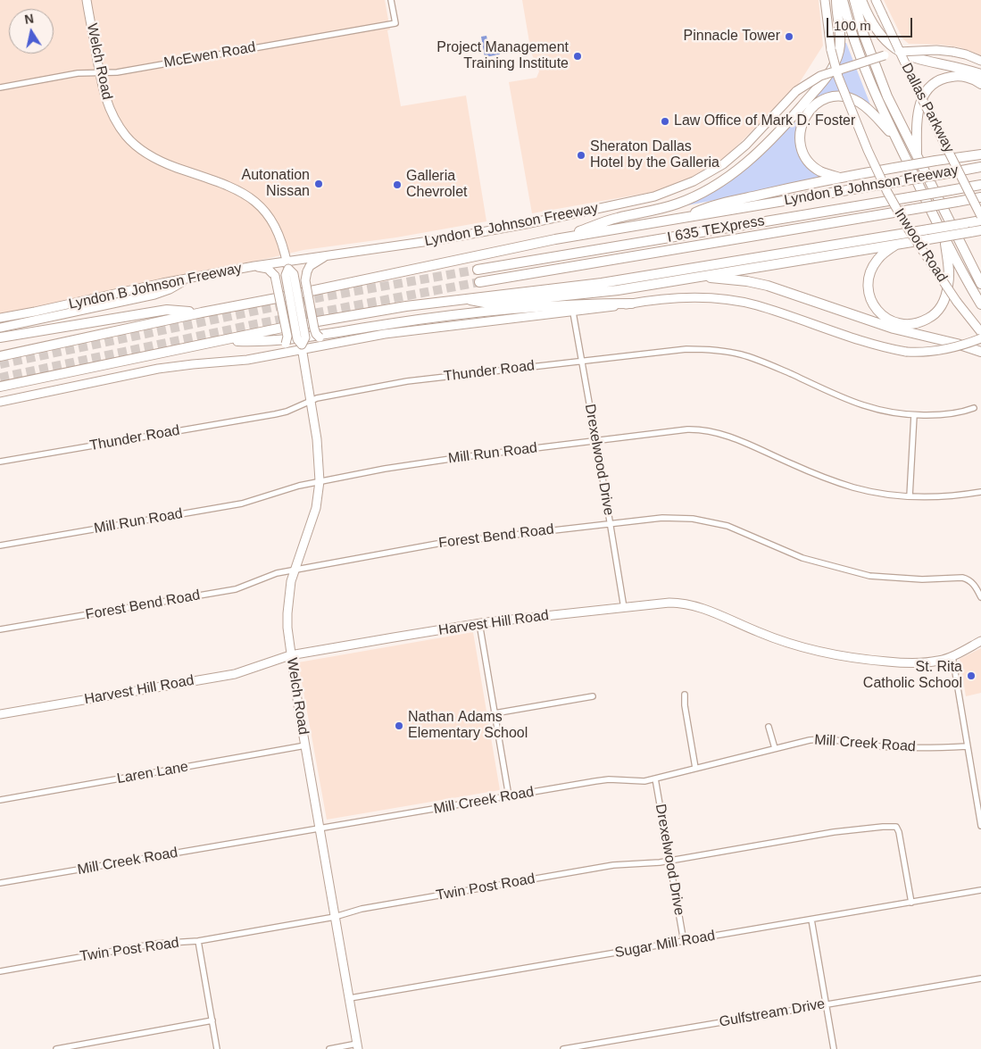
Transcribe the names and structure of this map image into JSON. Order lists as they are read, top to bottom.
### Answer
{
  "streets": {
    "highway": ["Lyndon B Johnson Freeway", "I 635 TEXpress"],
    "main road": [
      "Welch Road",
      "Dallas Parkway",
      "Inwood Road",
      "Harvest Hill Road"
    ],
    "street": [
      "McEwen Road",
      "Thunder Road",
      "Mill Run Road",
      "Drexelwood Drive",
      "Forest Bend Road",
      "Mill Creek Road",
      "Laren Lane",
      "Twin Post Road",
      "Sugar Mill Road",
      "Gulfstream Drive"
    ]
  },
  "crossings": [
    ["McEwen Road", "Welch Road"],
    ["Welch Road", "Lyndon B Johnson Freeway"],
    ["Welch Road", "Thunder Road"],
    ["Welch Road", "Mill Run Road"],
    ["Welch Road", "Forest Bend Road"],
    ["Welch Road", "Harvest Hill Road"],
    ["Welch Road", "Mill Creek Road"],
    ["Welch Road", "Laren Lane"],
    ["Welch Road", "Twin Post Road"],
    ["Welch Road", "Sugar Mill Road"],
    ["Dallas Parkway", "Lyndon B Johnson Freeway"],
    ["Lyndon B Johnson Freeway", "Inwood Road"],
    ["Thunder Road", "Drexelwood Drive"],
    ["Mill Run Road", "Drexelwood Drive"],
    ["Drexelwood Drive", "Forest Bend Road"],
    ["Drexelwood Drive", "Harvest Hill Road"],
    ["Drexelwood Drive", "Mill Creek Road"],
    ["Drexelwood Drive", "Twin Post Road"],
    ["Drexelwood Drive", "Sugar Mill Road"],
    ["Twin Post Road", "Sugar Mill Road"]
  ],
  "places": [
    "Pinnacle Tower",
    "Project Management Training Institute",
    "Law Office of Mark D. Foster",
    "Sheraton Dallas Hotel by the Galleria",
    "Autonation Nissan",
    "Galleria Chevrolet",
    "St. Rita Catholic School",
    "Nathan Adams Elementary School"
  ],
  "scale_bar": "100 m",
  "north": "top"
}
